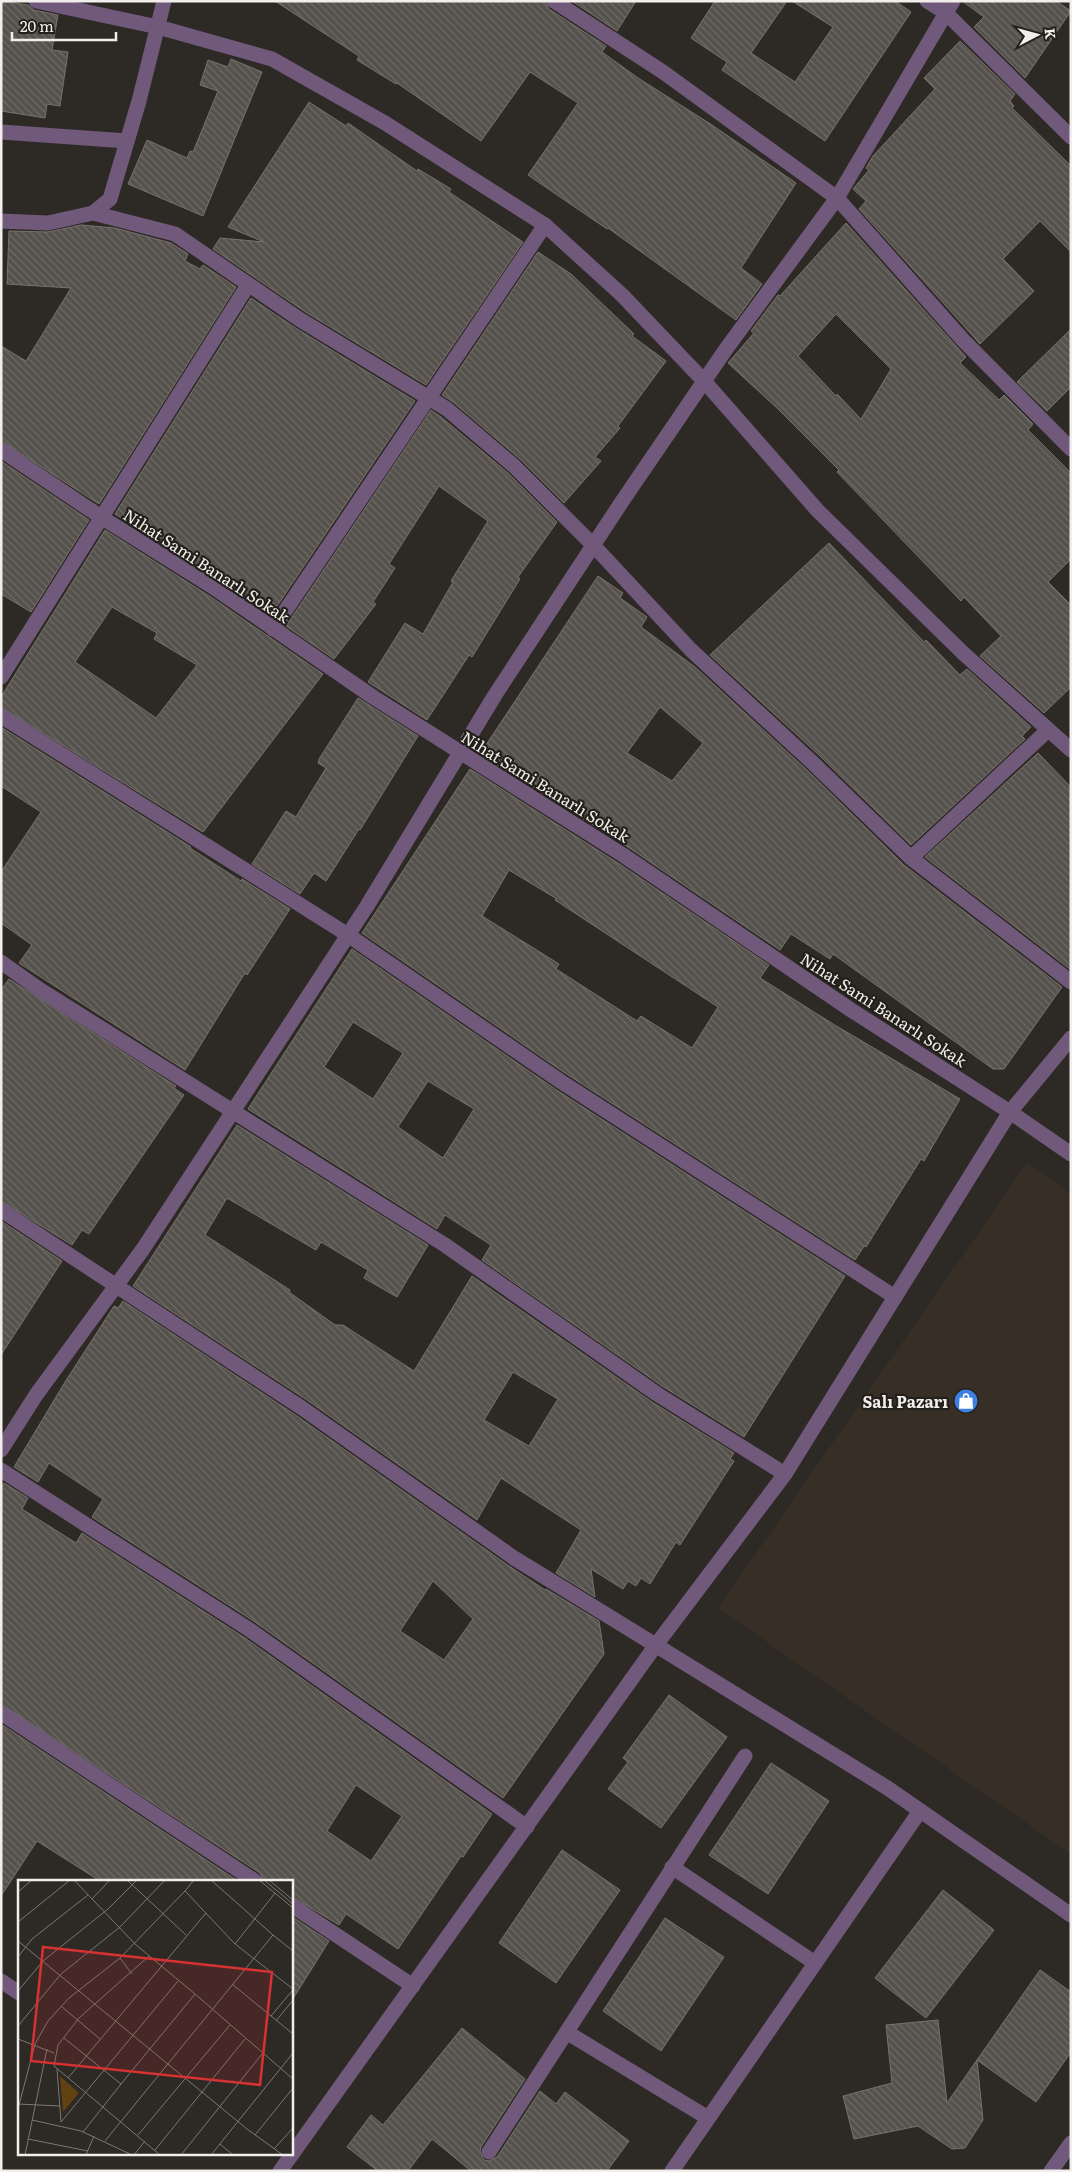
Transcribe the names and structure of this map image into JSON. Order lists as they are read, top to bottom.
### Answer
{
  "streets": {
    "street": ["Nihat Sami Banarlı Sokak"]
  },
  "places": {
    "shop": ["Salı Pazarı"]
  },
  "scale_bar": "20 m",
  "north": "right"
}
